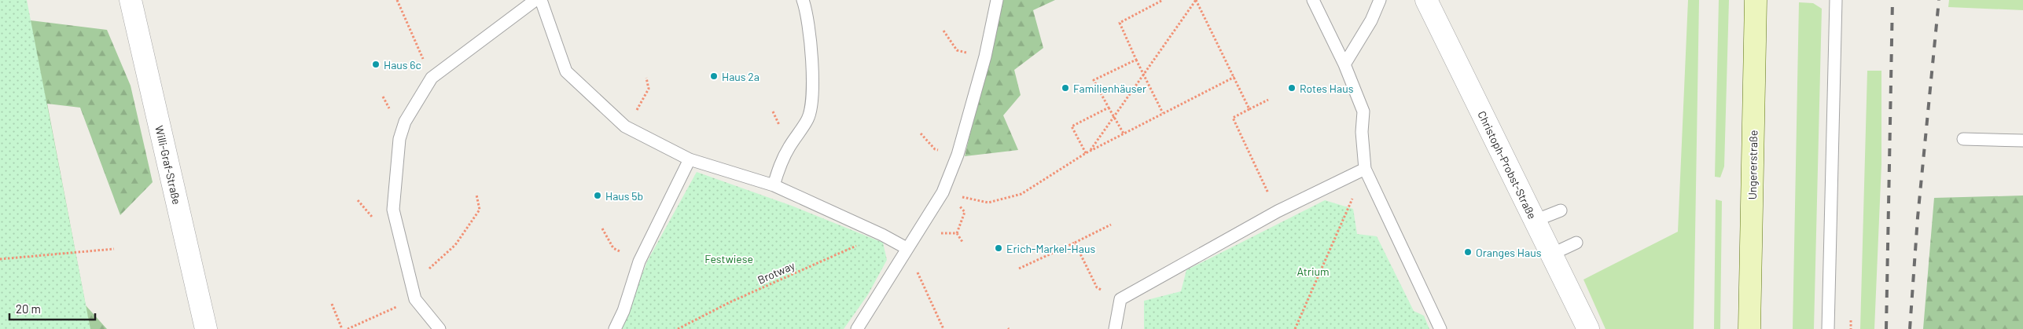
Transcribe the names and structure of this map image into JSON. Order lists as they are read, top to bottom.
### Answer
{
  "streets": {
    "main road": ["Ungererstraße"],
    "street": ["Willi-Graf-Straße", "Christoph-Probst-Straße"],
    "path": ["Brotway"]
  },
  "parks": ["Festwiese", "Atrium"],
  "places": [
    "Haus 6c",
    "Haus 2a",
    "Familienhäuser",
    "Rotes Haus",
    "Haus 5b",
    "Erich-Markel-Haus",
    "Oranges Haus"
  ],
  "scale_bar": "20 m"
}
